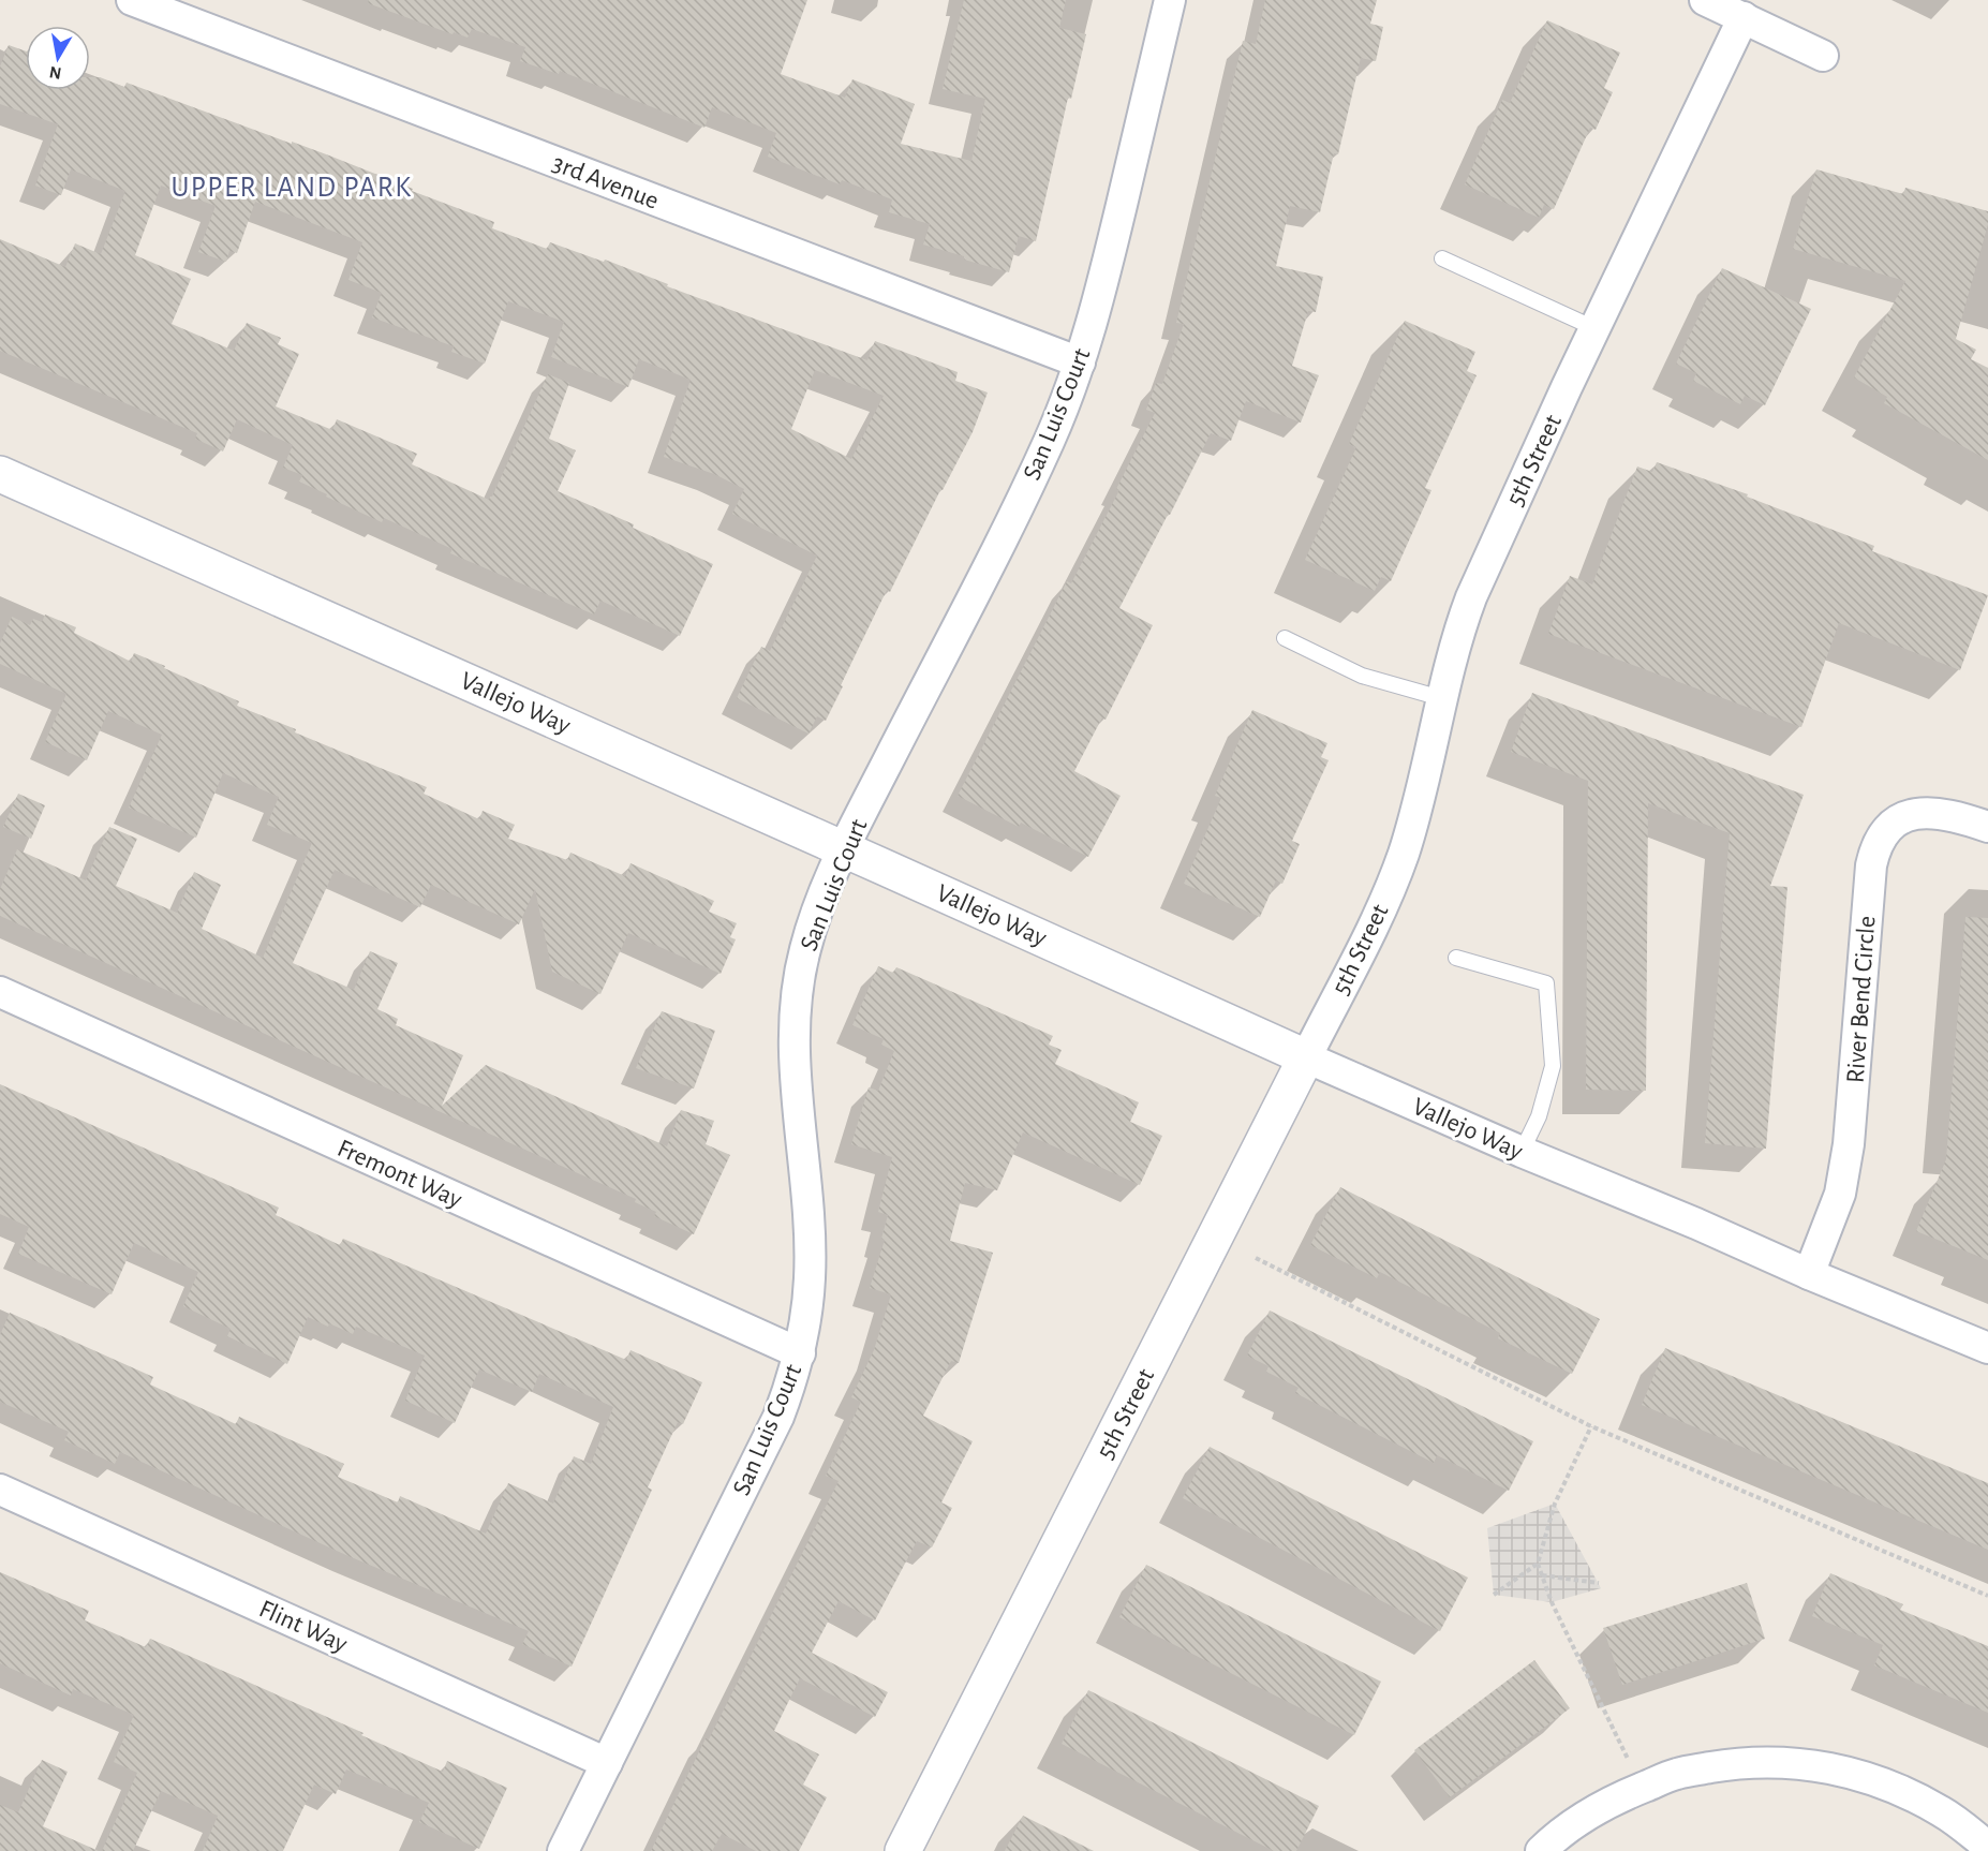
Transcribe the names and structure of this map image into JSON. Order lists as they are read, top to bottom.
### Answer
{
  "streets": {
    "street": [
      "3rd Avenue",
      "San Luis Court",
      "5th Street",
      "Vallejo Way",
      "River Bend Circle",
      "Fremont Way",
      "Flint Way"
    ]
  },
  "crossings": [
    ["3rd Avenue", "San Luis Court"],
    ["San Luis Court", "Vallejo Way"],
    ["San Luis Court", "Fremont Way"],
    ["San Luis Court", "Flint Way"],
    ["5th Street", "Vallejo Way"],
    ["Vallejo Way", "River Bend Circle"]
  ],
  "districts": ["UPPER LAND PARK"],
  "north": "bottom"
}
